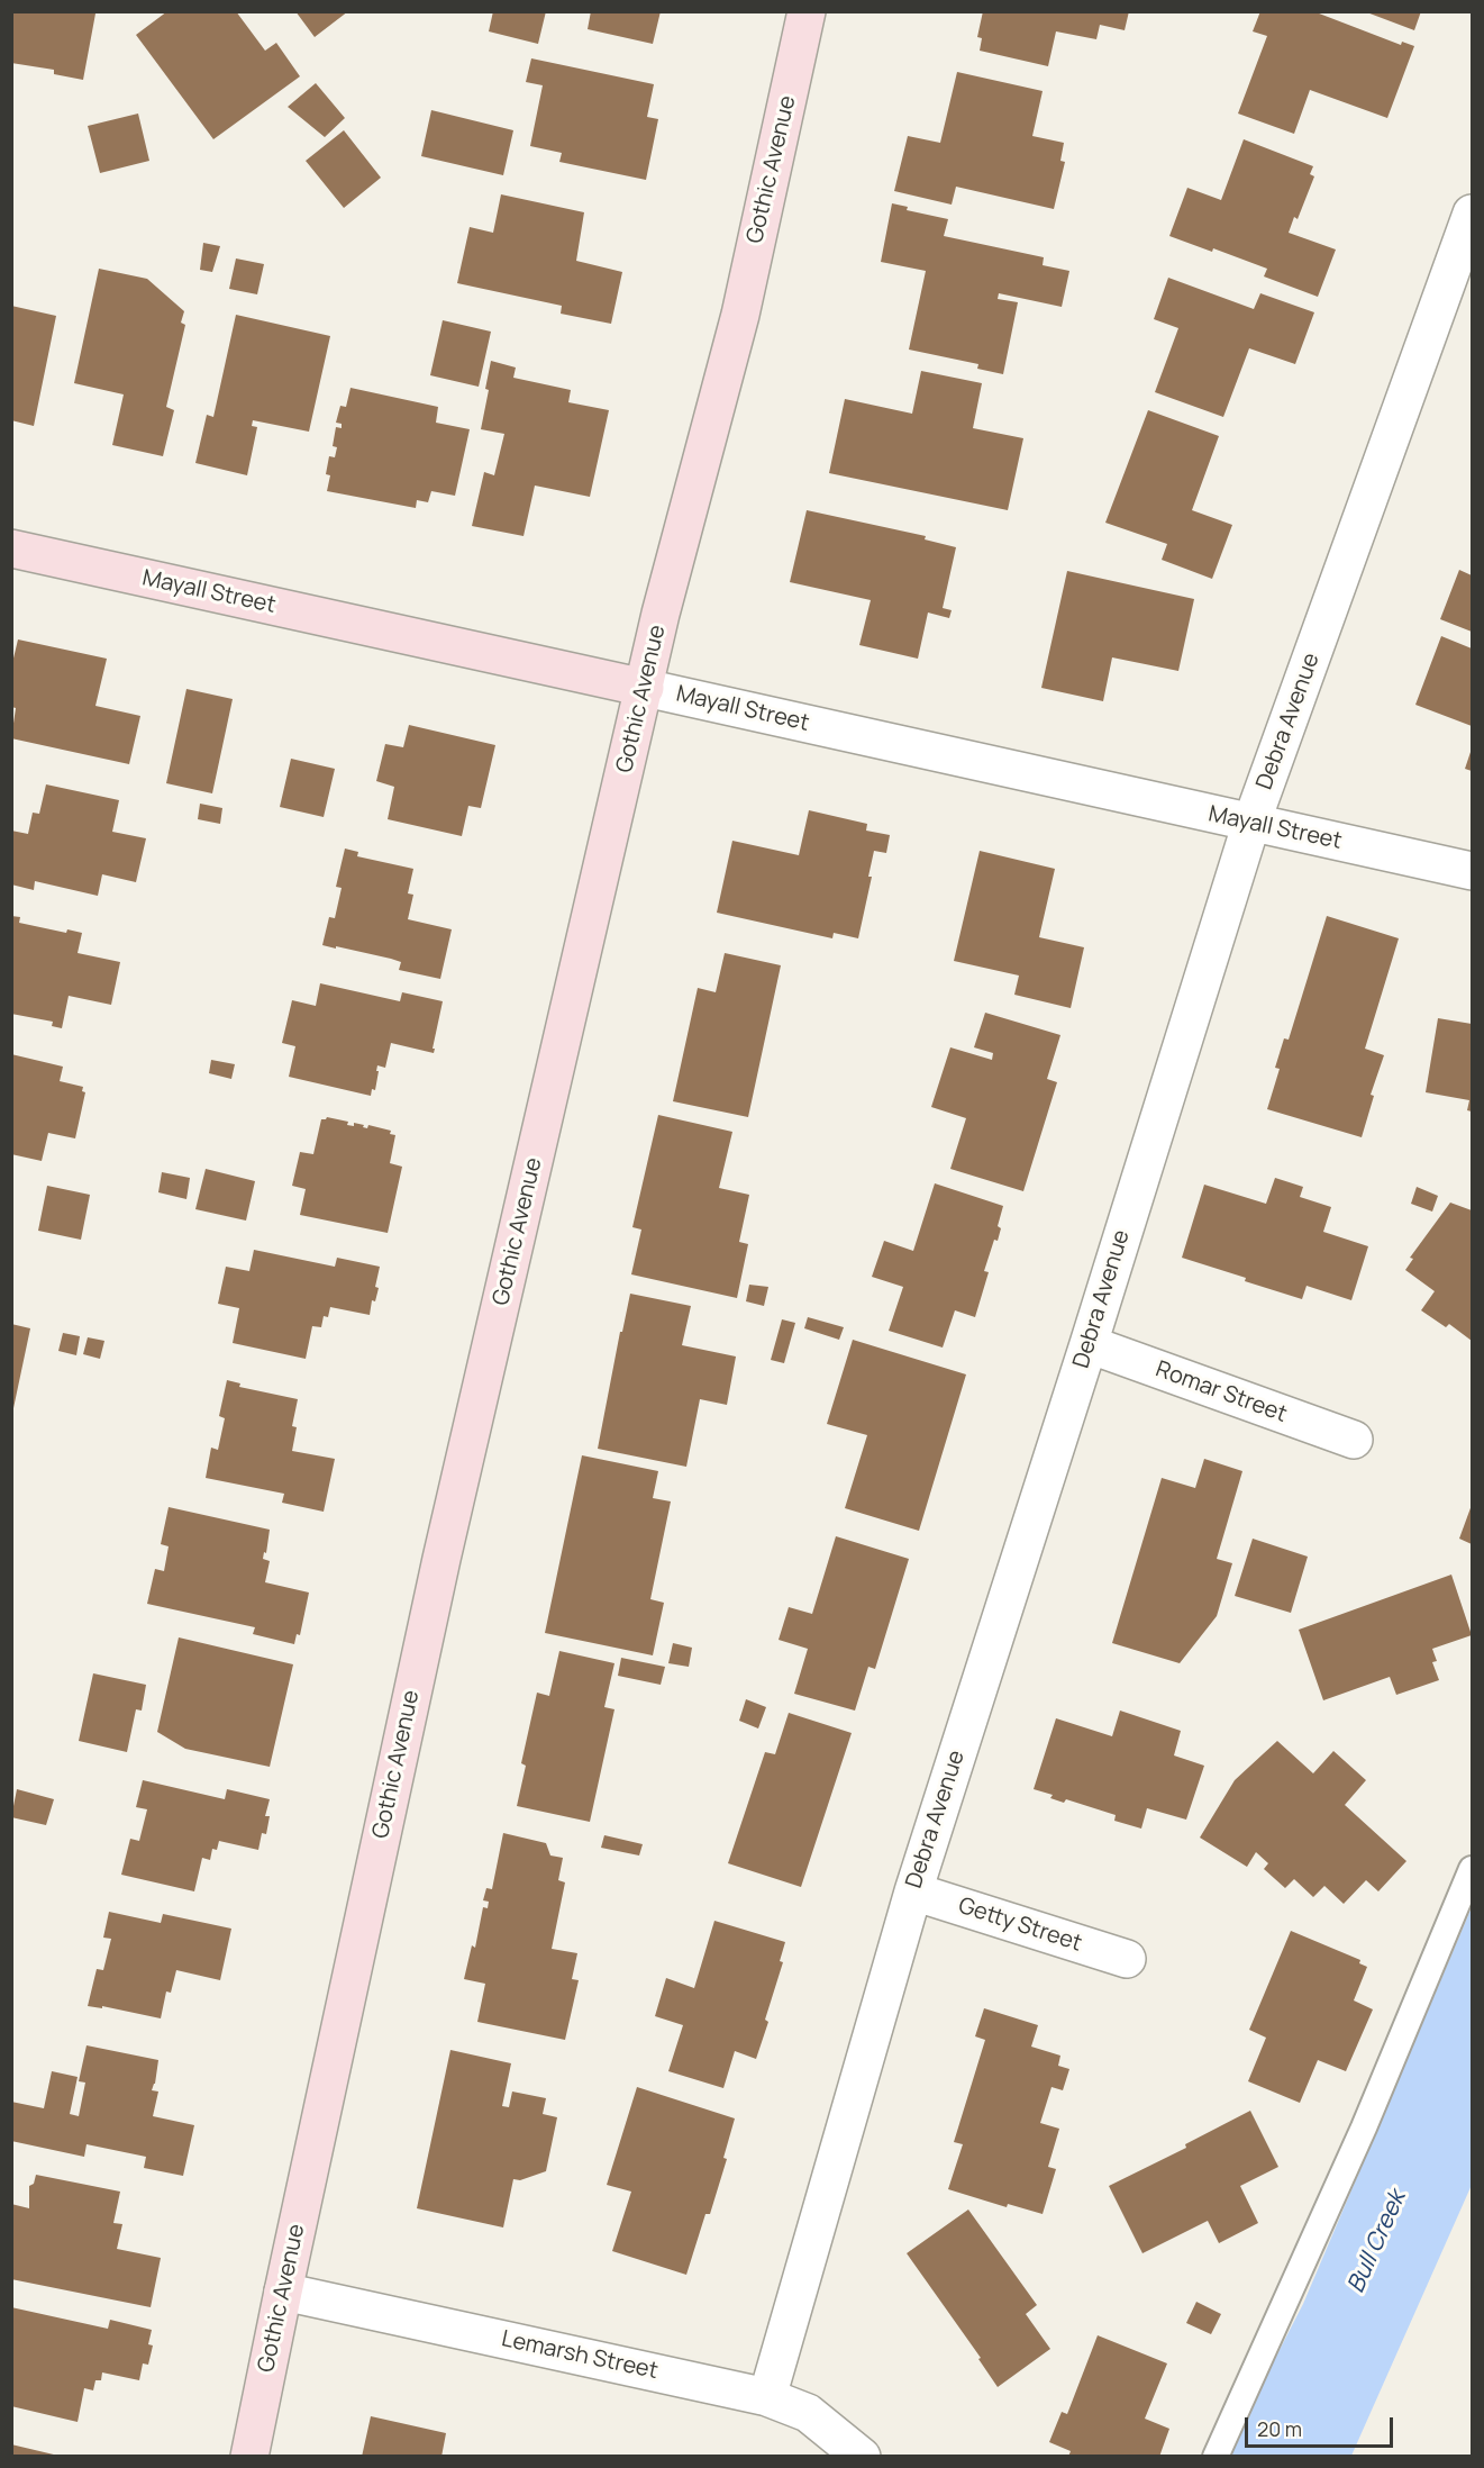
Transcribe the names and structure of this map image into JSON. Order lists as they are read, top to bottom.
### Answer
{
  "streets": {
    "street": [
      "Gothic Avenue",
      "Mayall Street",
      "Debra Avenue",
      "Romar Street",
      "Getty Street",
      "Lemarsh Street"
    ]
  },
  "crossings": [
    ["Gothic Avenue", "Mayall Street"],
    ["Gothic Avenue", "Lemarsh Street"],
    ["Mayall Street", "Debra Avenue"],
    ["Debra Avenue", "Romar Street"],
    ["Debra Avenue", "Getty Street"],
    ["Debra Avenue", "Lemarsh Street"]
  ],
  "water": ["Bull Creek"],
  "scale_bar": "20 m"
}
